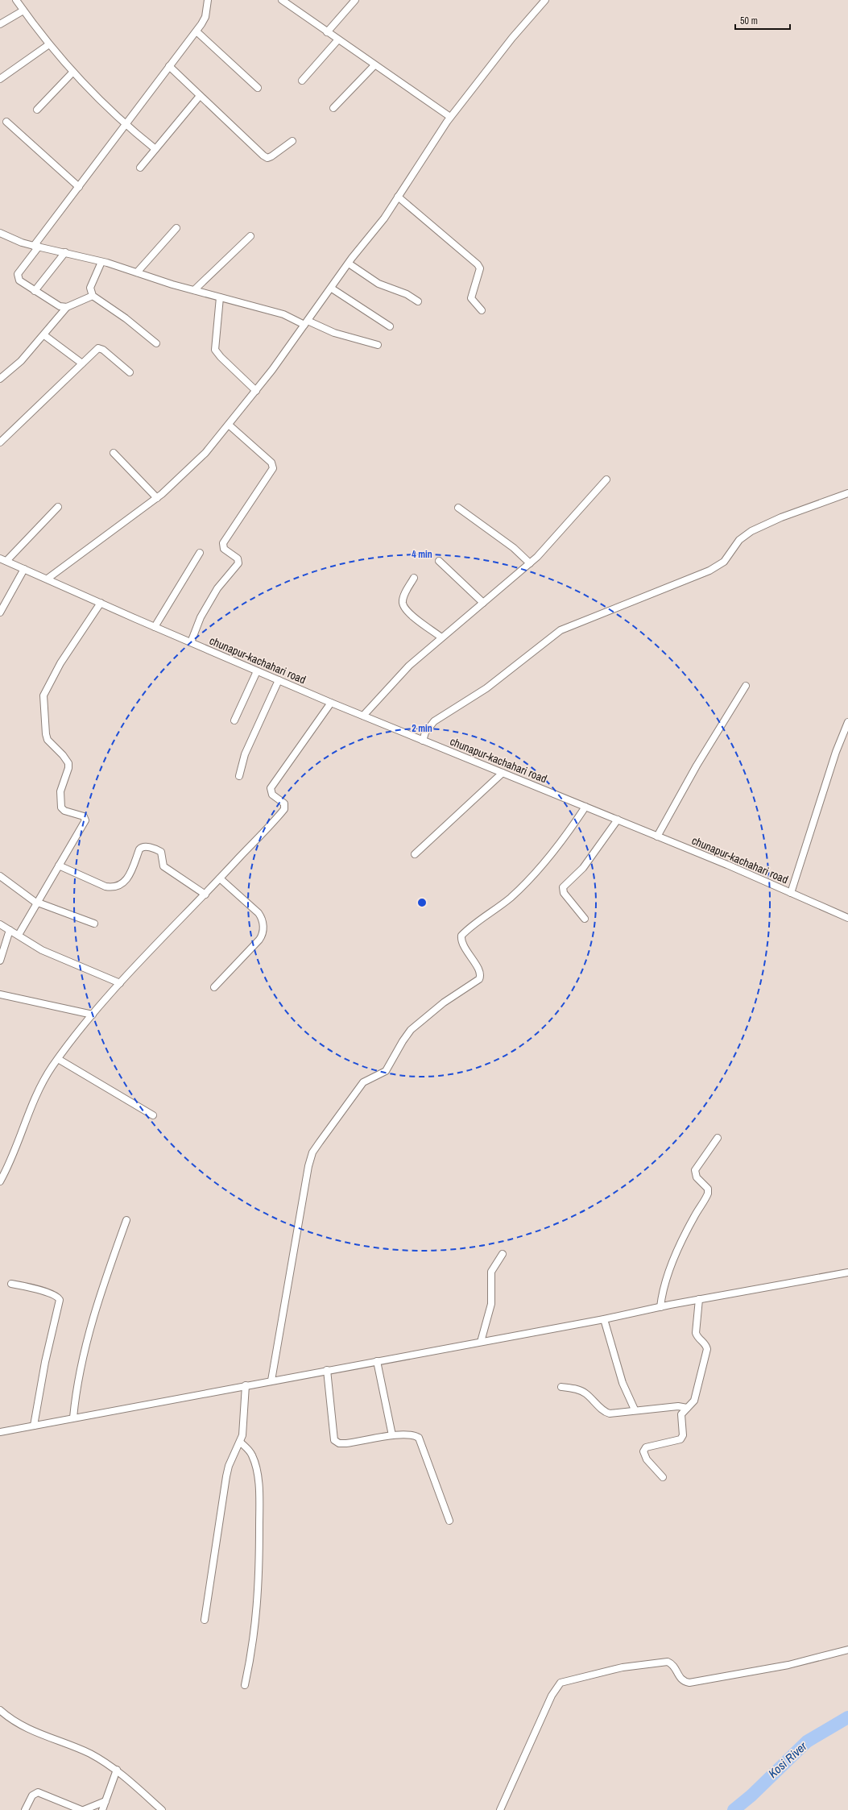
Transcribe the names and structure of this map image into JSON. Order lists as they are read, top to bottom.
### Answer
{
  "streets": {
    "street": ["chunapur-kachahari road"]
  },
  "water": ["Kosi River"],
  "scale_bar": "50 m",
  "rings": ["4 min", "2 min"]
}
